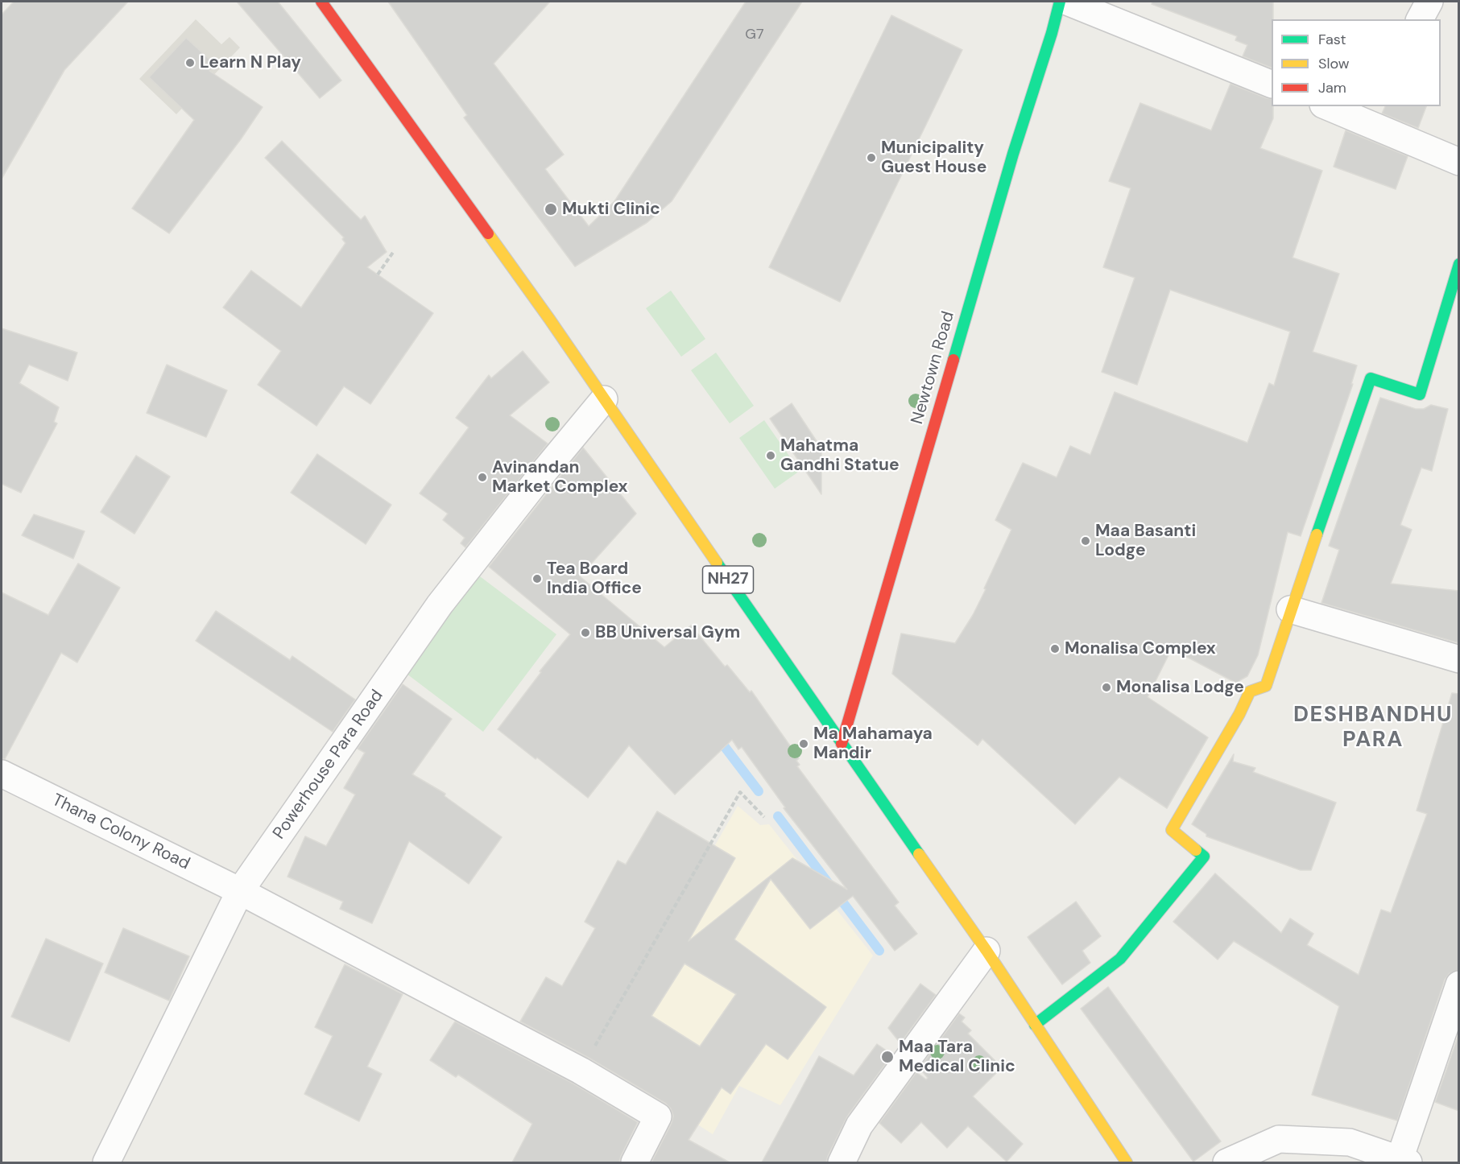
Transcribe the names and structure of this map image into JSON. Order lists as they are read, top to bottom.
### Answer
{
  "streets": {
    "street": [
      "Newtown Road",
      "NH27",
      "Powerhouse Para Road",
      "Thana Colony Road"
    ]
  },
  "crossings": [
    ["Newtown Road", "NH27"],
    ["NH27", "Powerhouse Para Road"],
    ["Powerhouse Para Road", "Thana Colony Road"]
  ],
  "districts": ["DESHBANDHU PARA"],
  "places": [
    "Learn N Play",
    "Municipality Guest House",
    "Mukti Clinic",
    "Mahatma Gandhi Statue",
    "Avinandan Market Complex",
    "Maa Basanti Lodge",
    "Tea Board India Office",
    "BB Universal Gym",
    "Monalisa Complex",
    "Monalisa Lodge",
    "Ma Mahamaya Mandir",
    "Maa Tara Medical Clinic"
  ],
  "house_numbers": ["G7"],
  "legend": ["Fast", "Slow", "Jam"]
}
